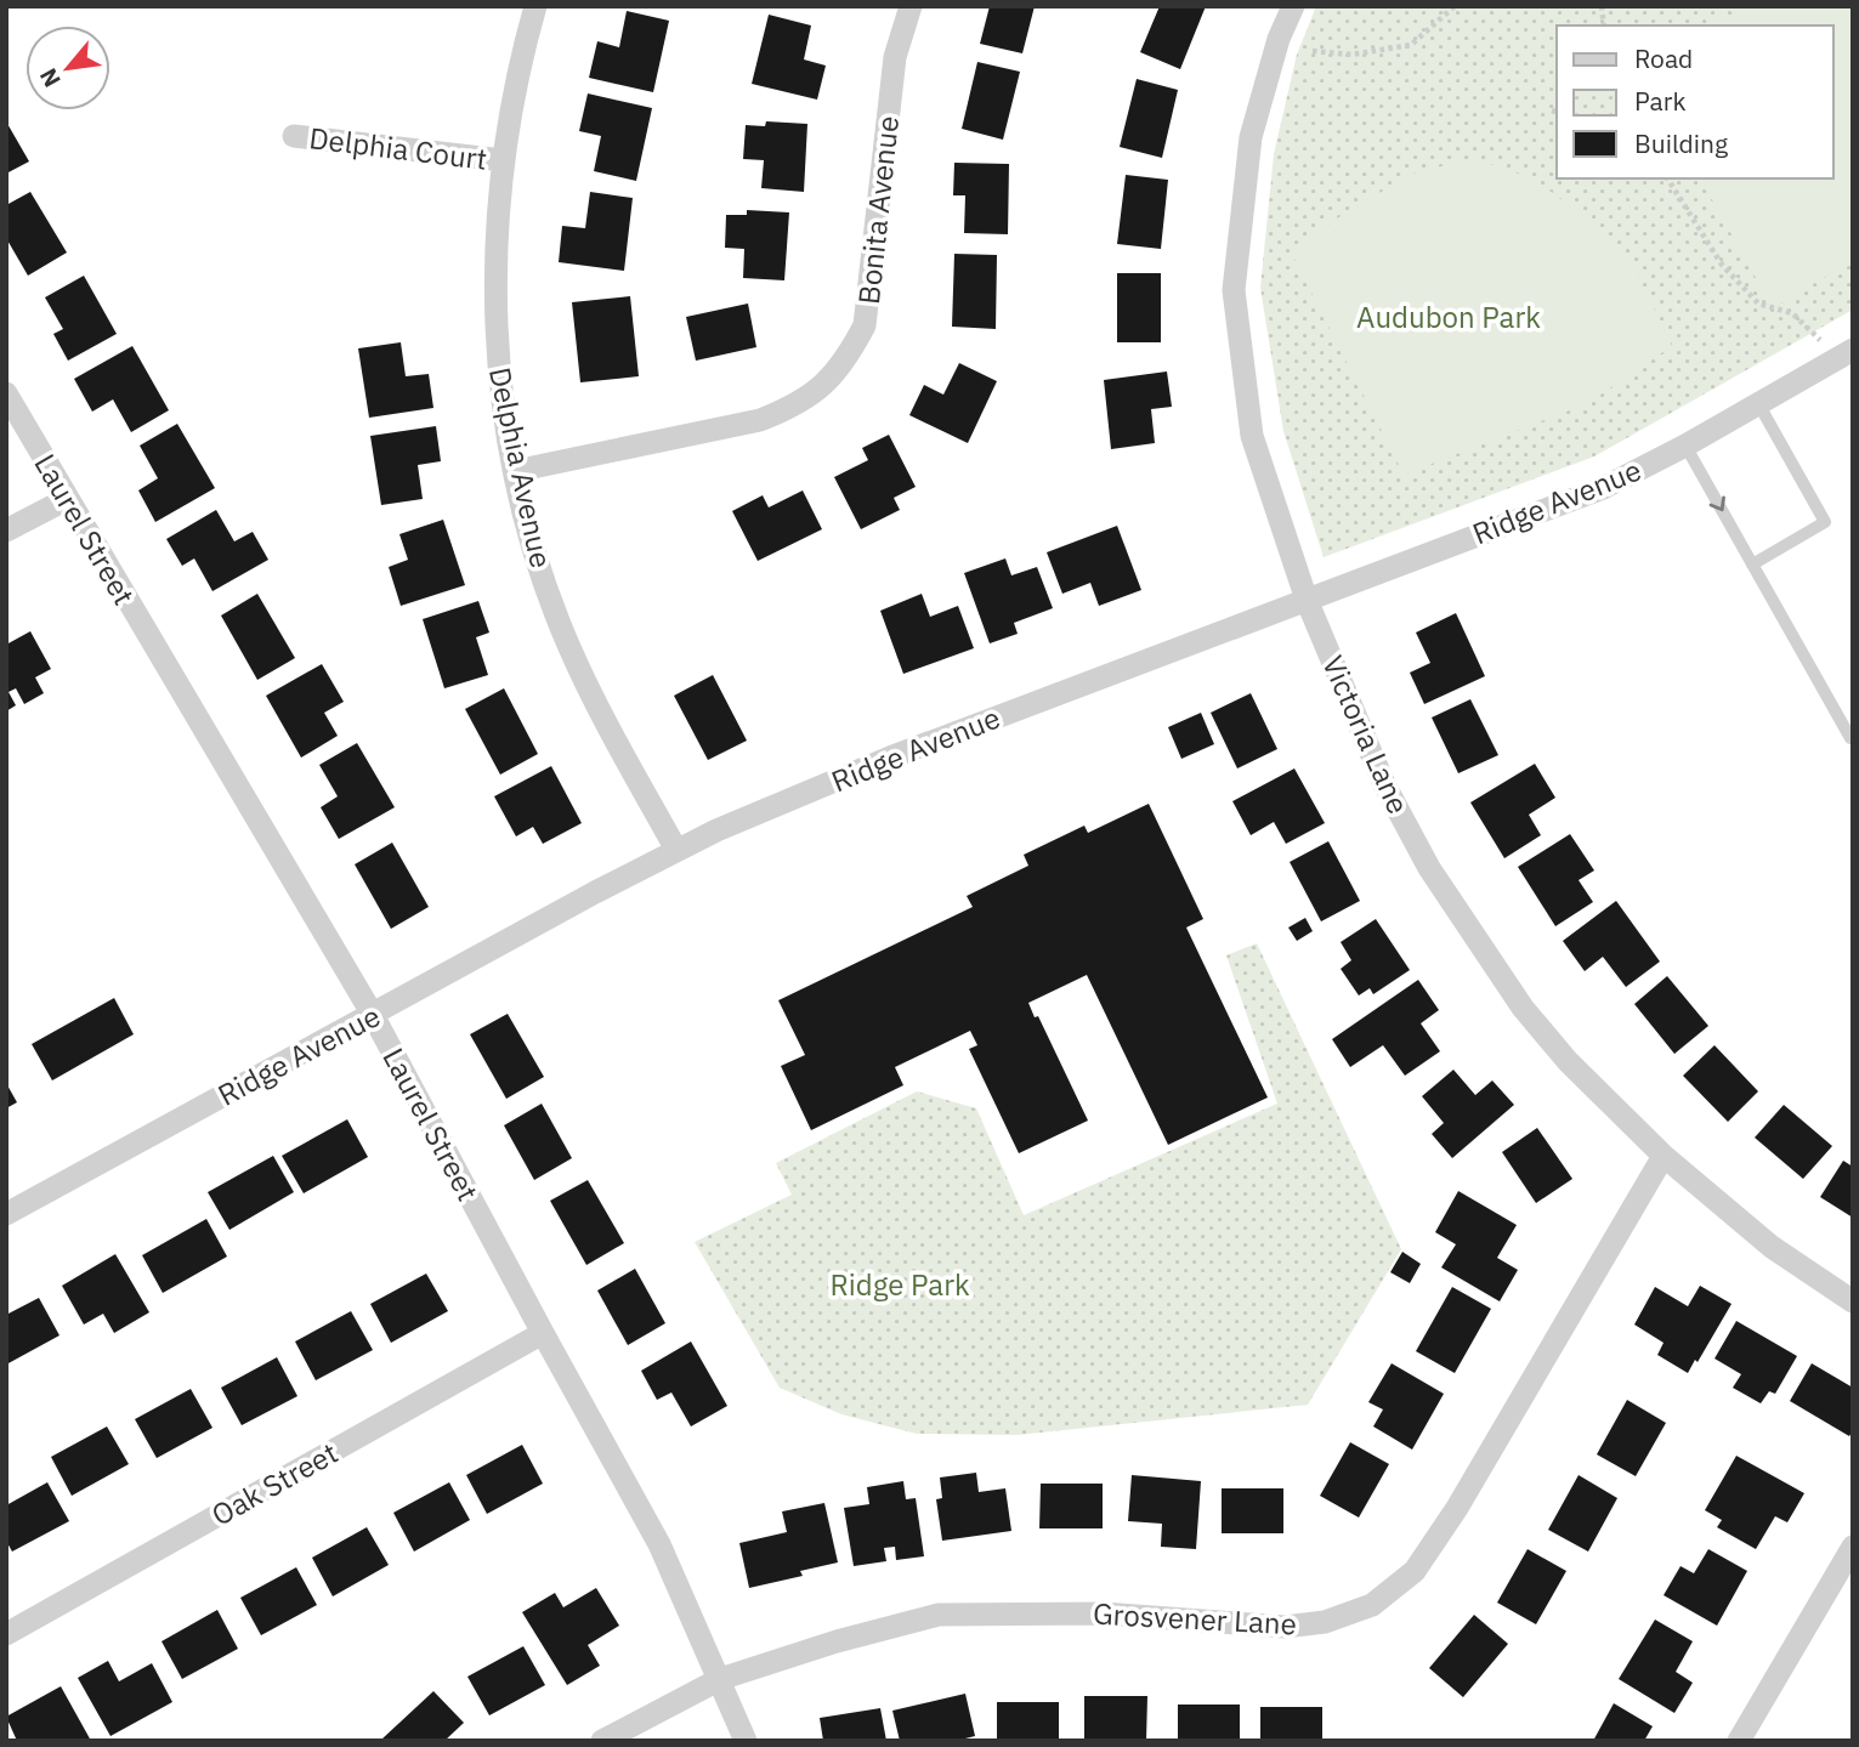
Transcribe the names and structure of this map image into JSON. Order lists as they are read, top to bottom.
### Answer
{
  "streets": {
    "street": [
      "Delphia Court",
      "Bonita Avenue",
      "Delphia Avenue",
      "Ridge Avenue",
      "Laurel Street",
      "Victoria Lane",
      "Oak Street",
      "Grosvener Lane"
    ]
  },
  "crossings": [
    ["Delphia Court", "Delphia Avenue"],
    ["Bonita Avenue", "Delphia Avenue"],
    ["Delphia Avenue", "Ridge Avenue"],
    ["Ridge Avenue", "Laurel Street"],
    ["Ridge Avenue", "Victoria Lane"],
    ["Laurel Street", "Oak Street"],
    ["Laurel Street", "Grosvener Lane"],
    ["Victoria Lane", "Grosvener Lane"]
  ],
  "parks": ["Audubon Park", "Ridge Park"],
  "legend": ["Road", "Park", "Building"],
  "north": "bottom left"
}
